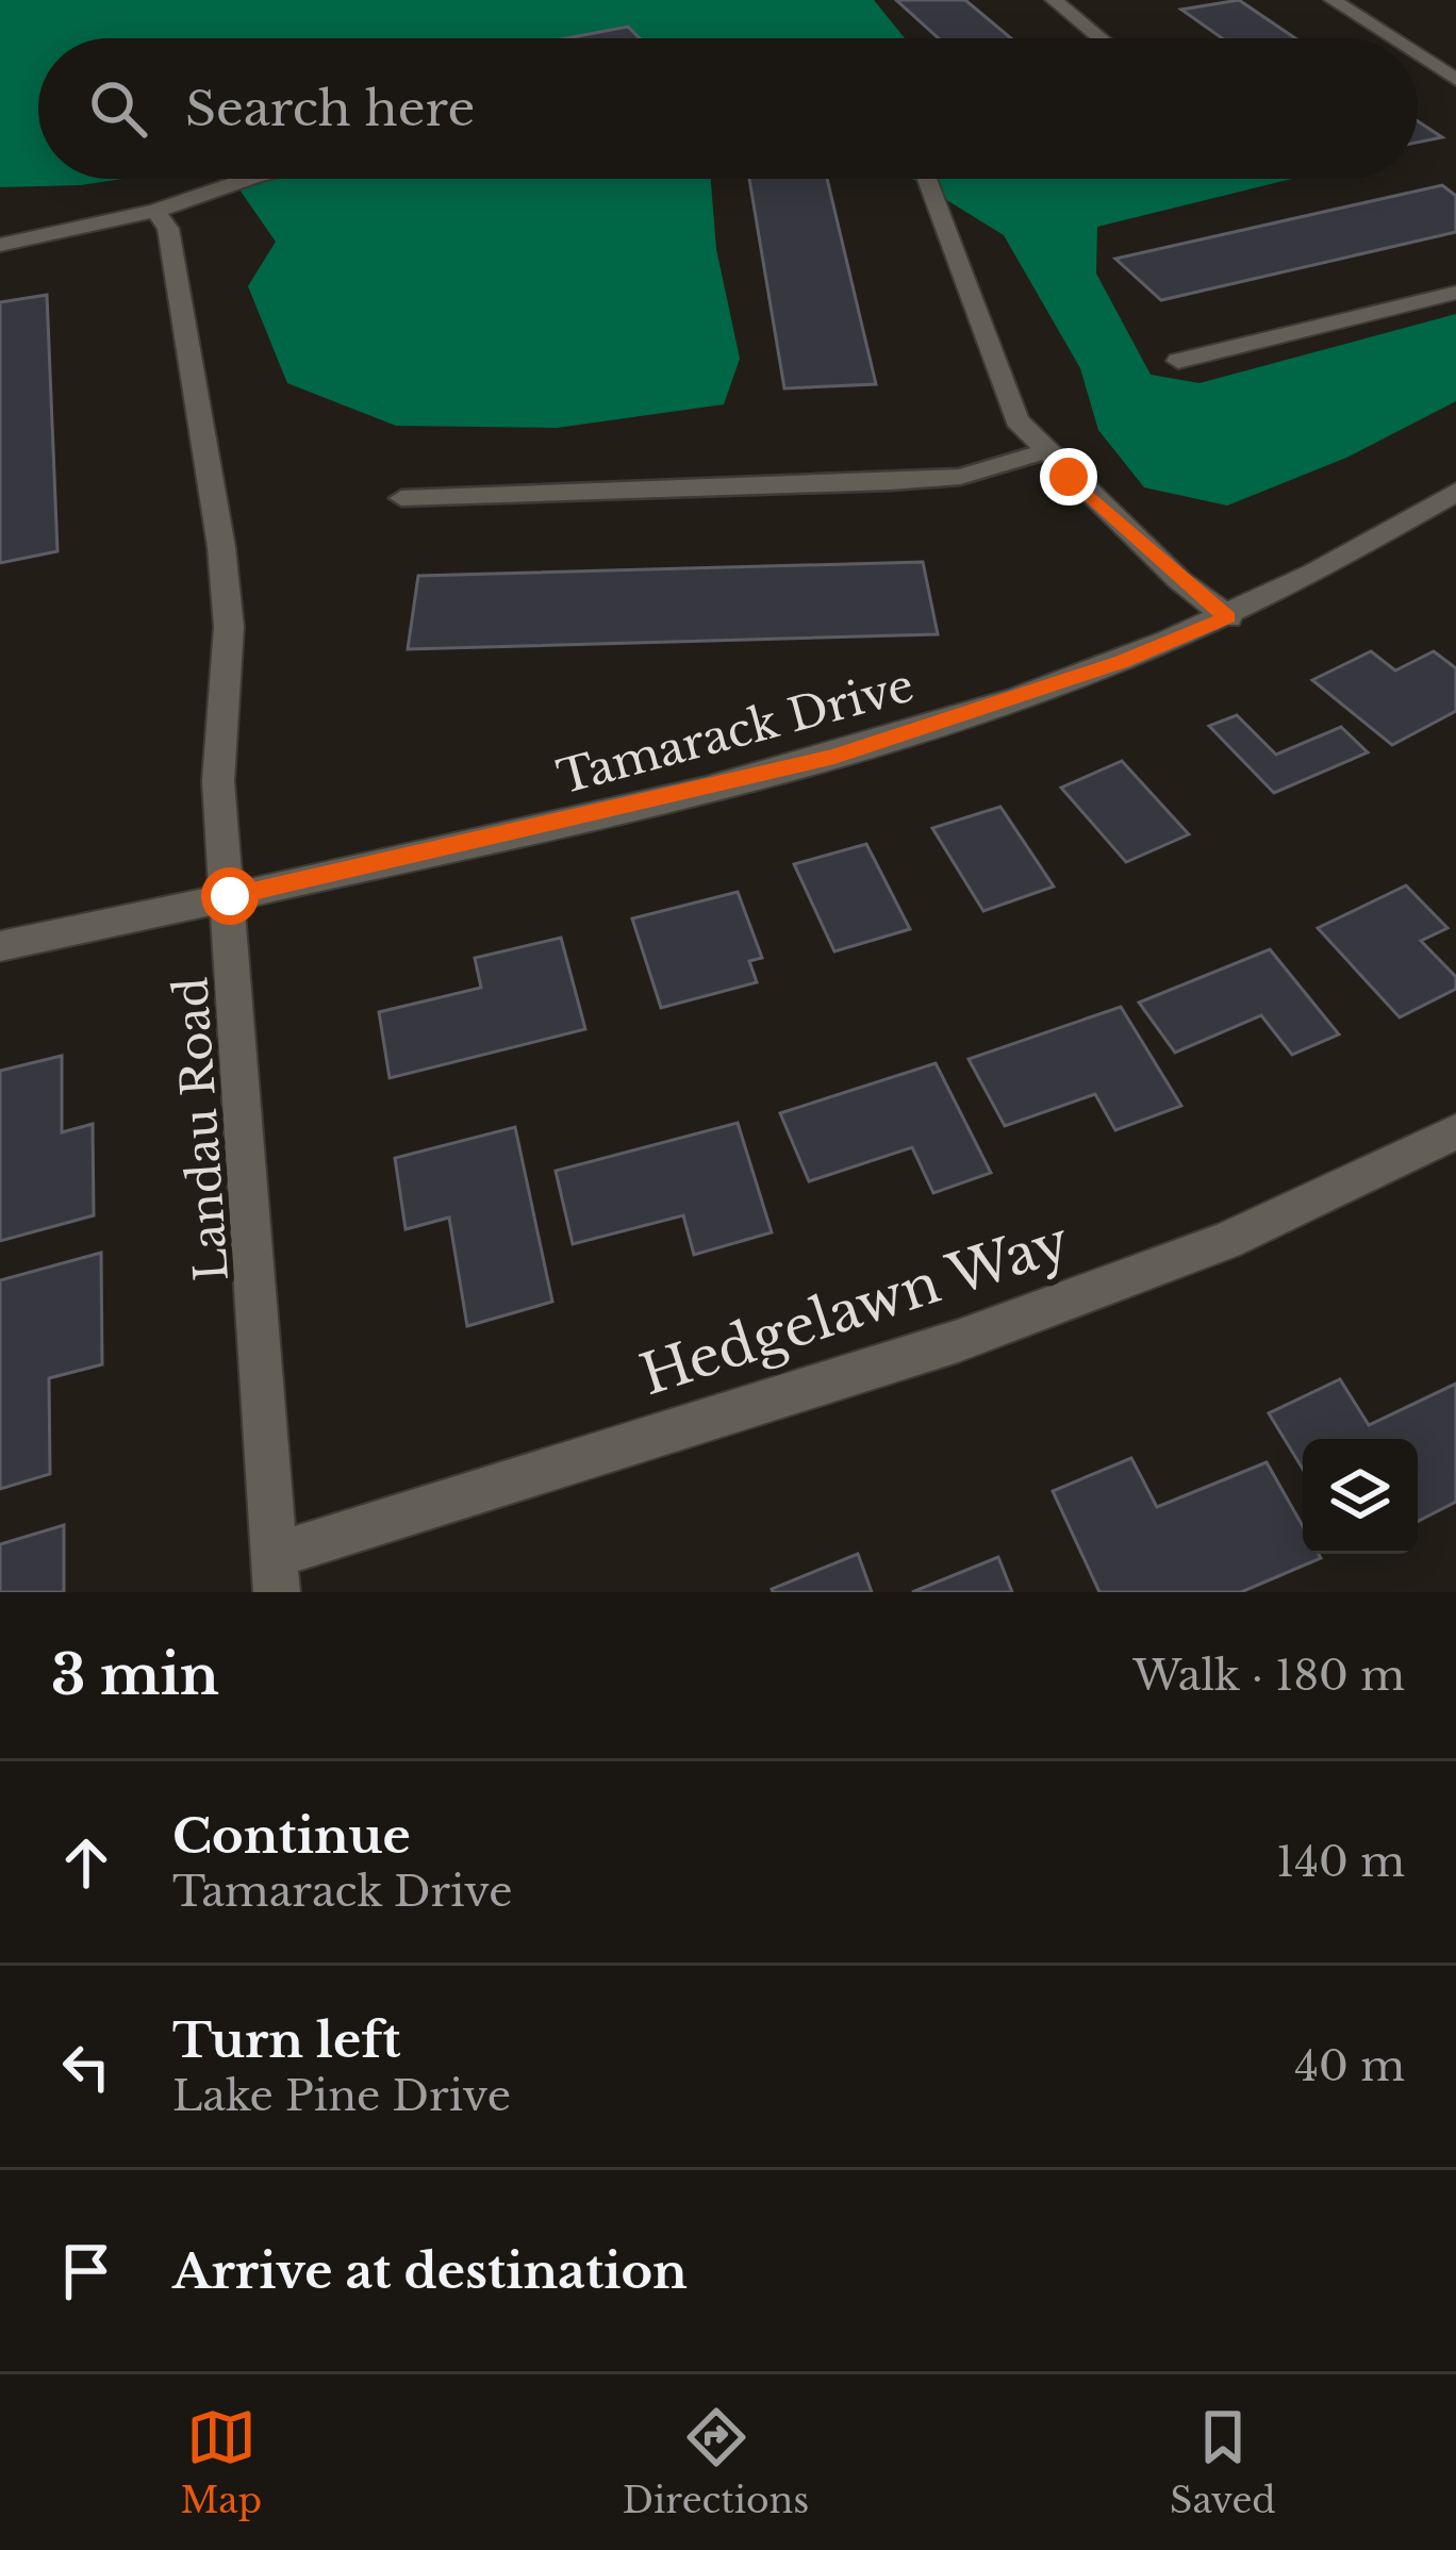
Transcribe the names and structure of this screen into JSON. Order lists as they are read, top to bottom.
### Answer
{
  "streets": {
    "street": ["Tamarack Drive", "Landau Road", "Hedgelawn Way"]
  },
  "crossings": [
    ["Tamarack Drive", "Landau Road"],
    ["Landau Road", "Hedgelawn Way"]
  ],
  "page": {
    "search": "Search here",
    "heading": ["3 min", "Walk · 180 m"],
    "list": [
      ["Continue", "Tamarack Drive", "140 m"],
      ["Turn left", "Lake Pine Drive", "40 m"],
      "Arrive at destination"
    ],
    "nav": ["Map", "Directions", "Saved"]
  }
}
